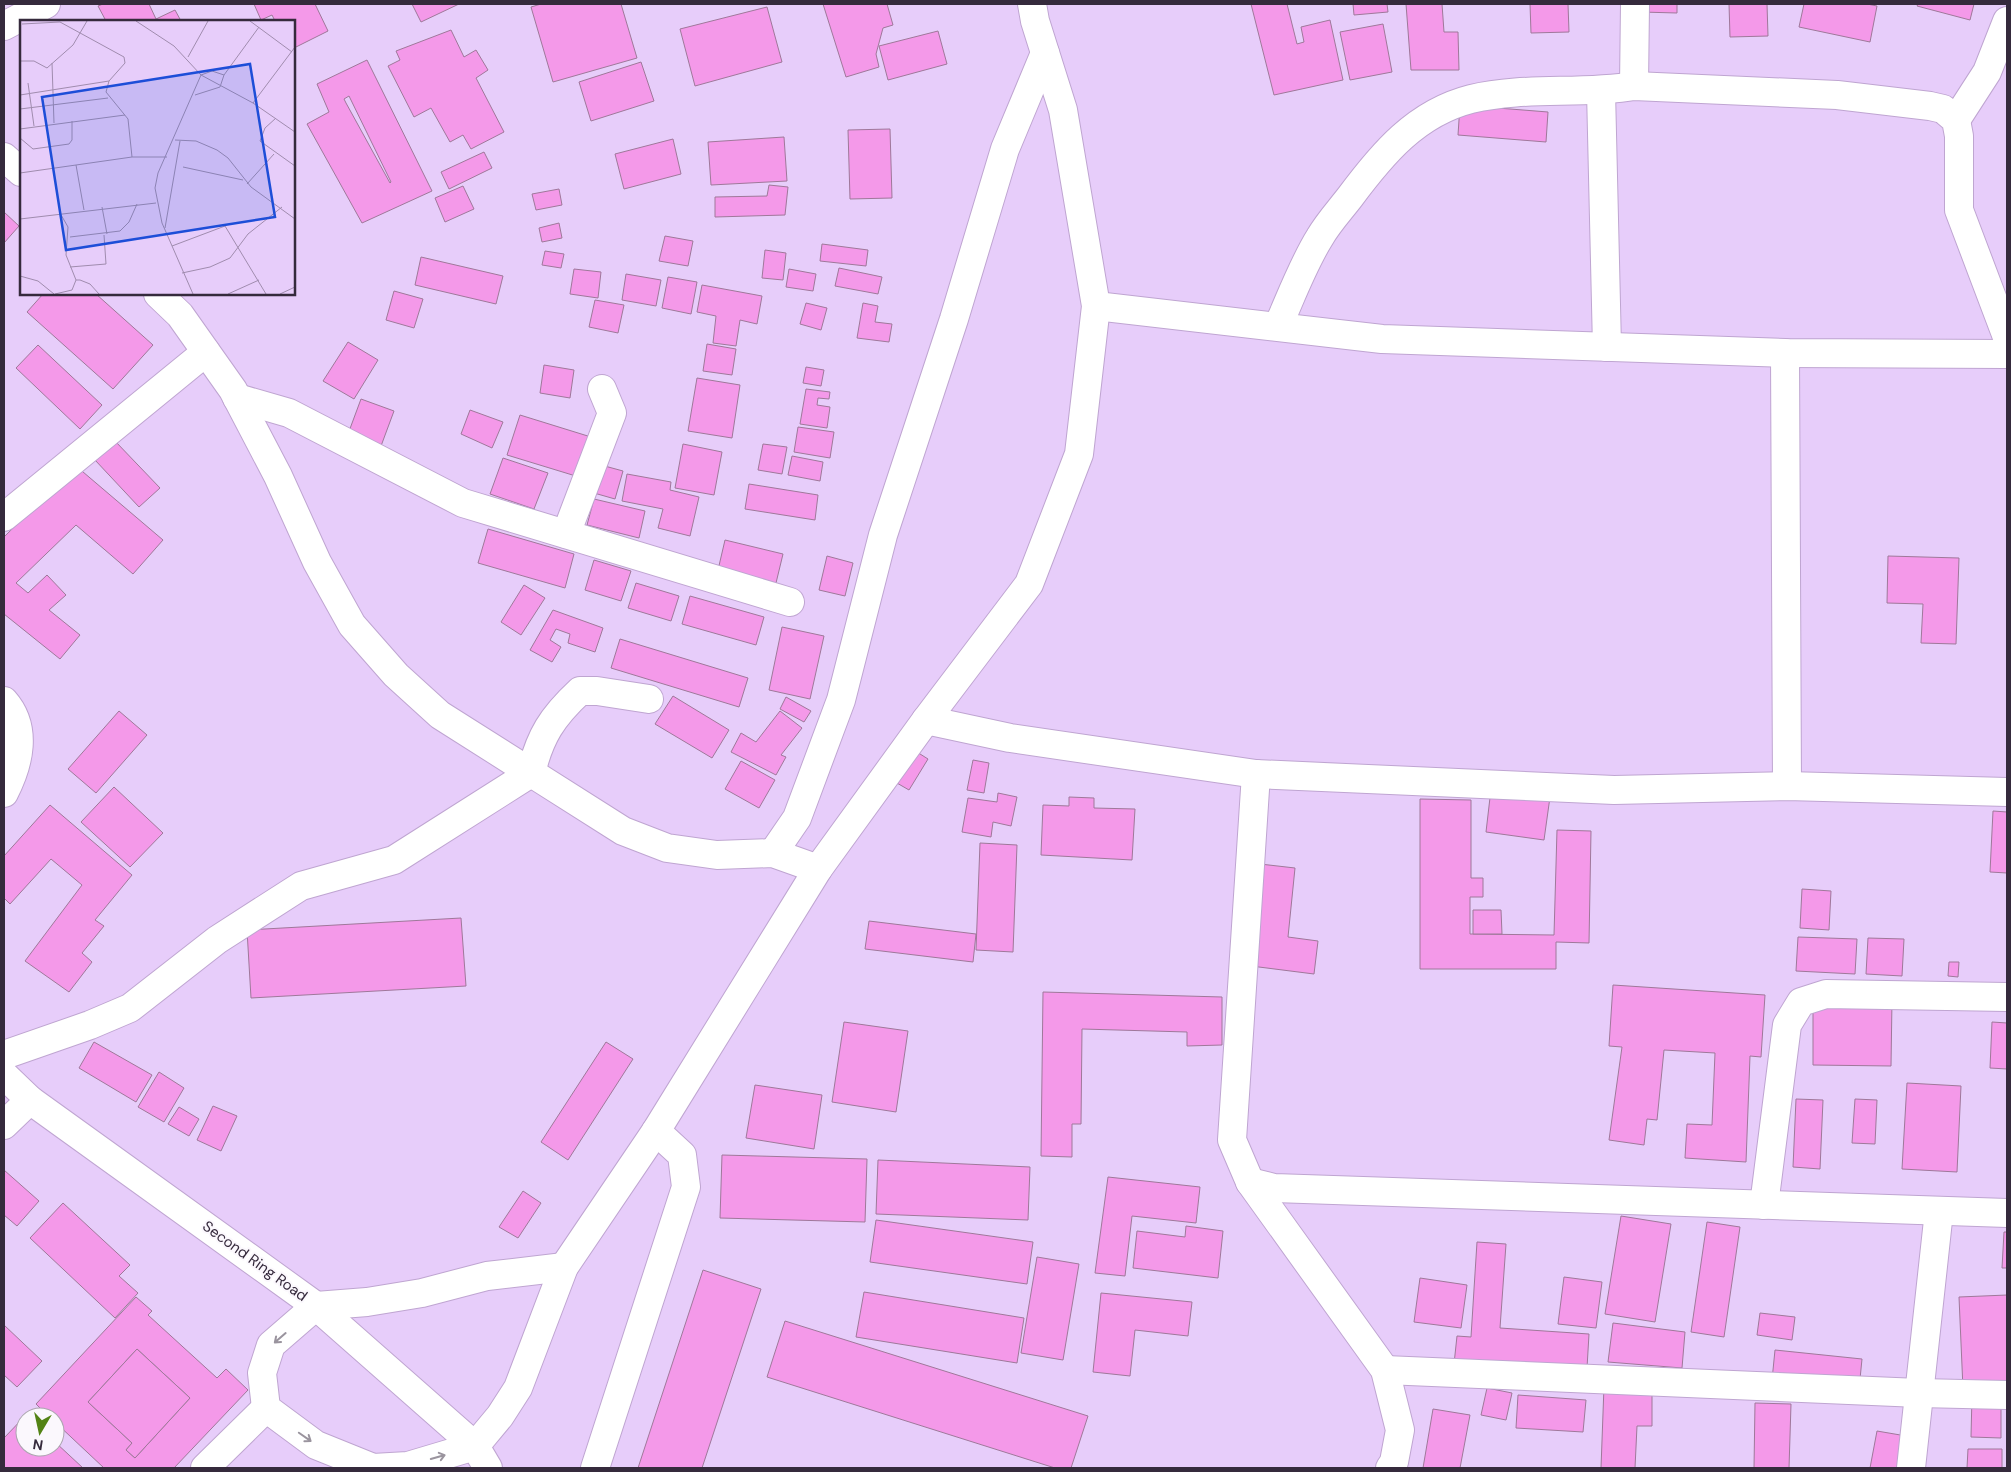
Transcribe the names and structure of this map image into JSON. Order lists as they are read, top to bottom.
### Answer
{
  "streets": {
    "street": ["Second Ring Road"]
  },
  "north": "bottom"
}
